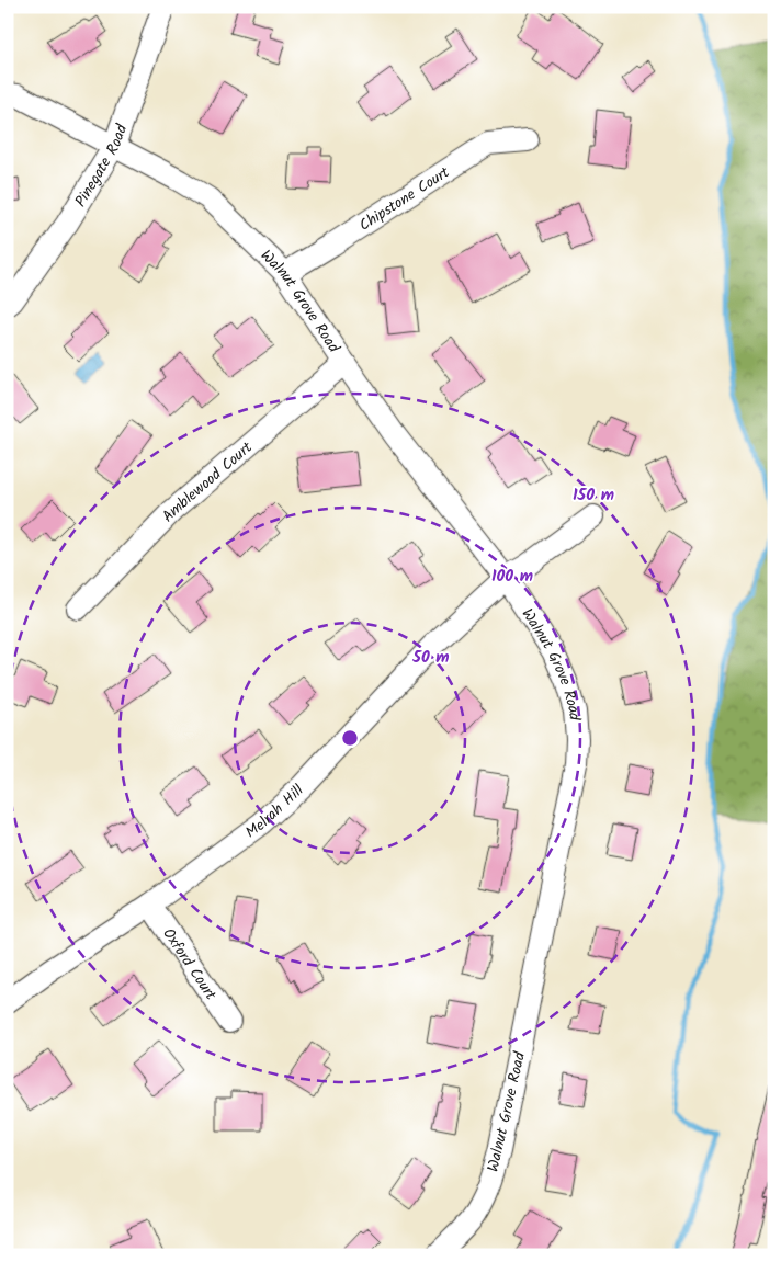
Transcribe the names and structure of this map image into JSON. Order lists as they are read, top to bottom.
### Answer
{
  "streets": {
    "street": [
      "Pinegate Road",
      "Chipstone Court",
      "Walnut Grove Road",
      "Amblewood Court",
      "Melrah Hill",
      "Oxford Court"
    ]
  },
  "crossings": [
    ["Pinegate Road", "Walnut Grove Road"],
    ["Chipstone Court", "Walnut Grove Road"],
    ["Walnut Grove Road", "Amblewood Court"],
    ["Walnut Grove Road", "Melrah Hill"],
    ["Melrah Hill", "Oxford Court"]
  ],
  "rings": ["150 m", "100 m", "50 m"]
}
